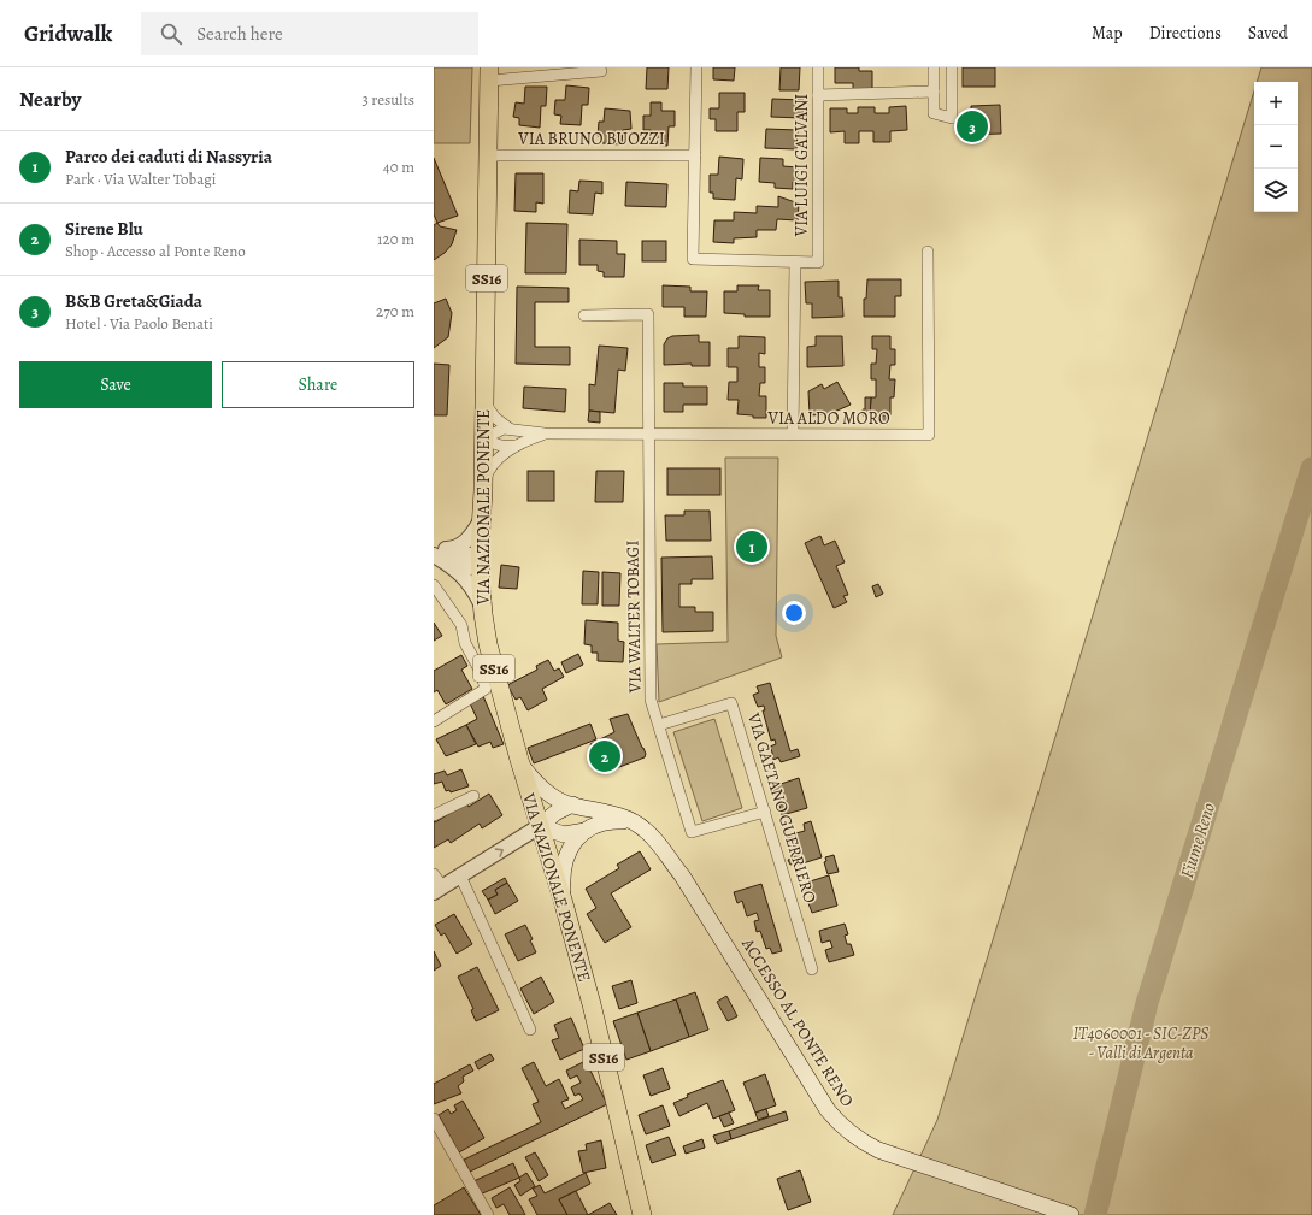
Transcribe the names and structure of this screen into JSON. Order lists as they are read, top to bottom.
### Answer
{
  "streets": {
    "main road": ["SS16", "VIA NAZIONALE PONENTE", "ACCESSO AL PONTE RENO"],
    "street": [
      "VIA BRUNO BUOZZI",
      "VIA LUIGI GALVANI",
      "VIA ALDO MORO",
      "VIA WALTER TOBAGI",
      "VIA GAETANO GUERRIERO"
    ]
  },
  "crossings": [
    ["VIA BRUNO BUOZZI", "VIA NAZIONALE PONENTE"],
    ["VIA ALDO MORO", "VIA NAZIONALE PONENTE"],
    ["VIA ALDO MORO", "VIA WALTER TOBAGI"],
    ["VIA NAZIONALE PONENTE", "ACCESSO AL PONTE RENO"],
    ["VIA WALTER TOBAGI", "VIA GAETANO GUERRIERO"]
  ],
  "water": ["Fiume Reno"],
  "parks": ["IT4060001 - SIC-ZPS - Valli di Argenta"],
  "page": {
    "header": "Gridwalk",
    "search": "Search here",
    "nav": ["Map", "Directions", "Saved"],
    "heading": ["Nearby", "3 results"],
    "map_buttons": ["+", "−"],
    "pins": ["3", "1", "2"],
    "list": [
      {
        "mark": "1",
        "name": "Parco dei caduti di Nassyria",
        "note": "Park · Via Walter Tobagi",
        "value": "40 m"
      },
      {
        "mark": "2",
        "name": "Sirene Blu",
        "note": "Shop · Accesso al Ponte Reno",
        "value": "120 m"
      },
      {
        "mark": "3",
        "name": "B&B Greta&Giada",
        "note": "Hotel · Via Paolo Benati",
        "value": "270 m"
      }
    ],
    "buttons": ["Save", "Share"]
  }
}
